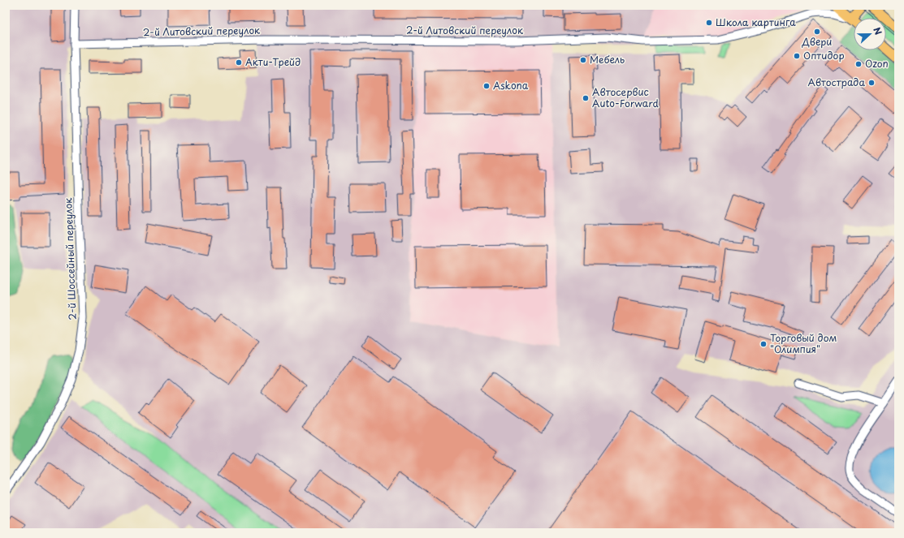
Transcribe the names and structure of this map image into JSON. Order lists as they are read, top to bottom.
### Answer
{
  "streets": {
    "street": ["2-й Литовский переулок", "2-й Шоссейный переулок"]
  },
  "crossings": [
    ["2-й Литовский переулок", "2-й Шоссейный переулок"]
  ],
  "places": [
    "Школа картинга",
    "Двери",
    "Оптидор",
    "Мебель",
    "Акти-Трейд",
    "Ozon",
    "Автострада",
    "Askona",
    "Автосервис Auto-Forward",
    "Торговый дом \"Олимпия\""
  ],
  "north": "right"
}
